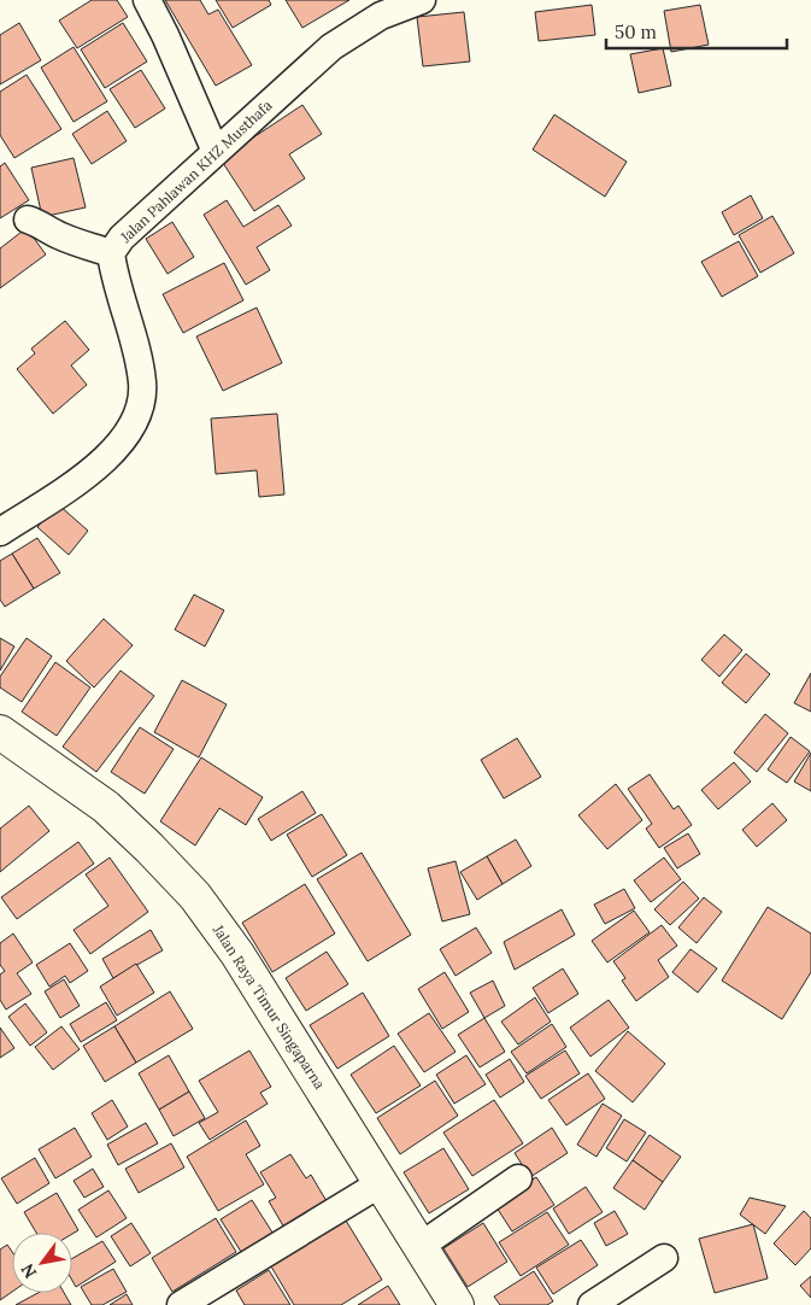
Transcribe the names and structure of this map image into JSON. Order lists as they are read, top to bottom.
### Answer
{
  "streets": {
    "main road": ["Jalan Raya Timur Singaparna"],
    "street": ["Jalan Pahlawan KHZ Musthafa"]
  },
  "scale_bar": "50 m",
  "north": "bottom left"
}
